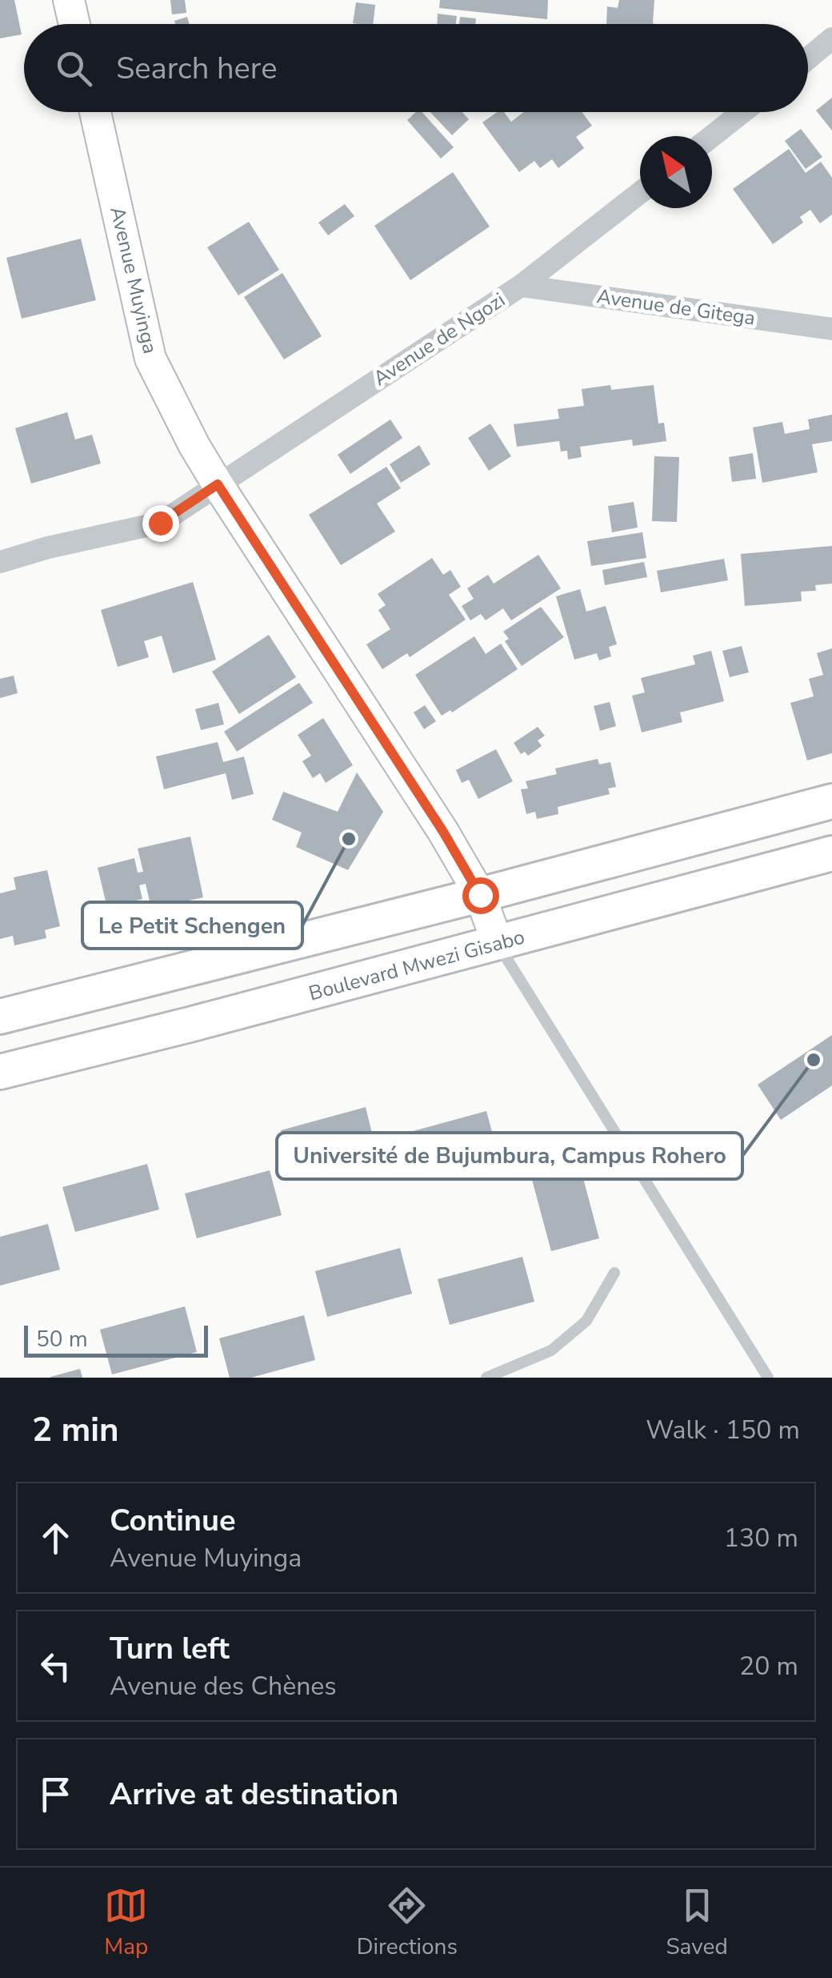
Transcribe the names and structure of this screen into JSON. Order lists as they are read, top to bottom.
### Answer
{
  "streets": {
    "main road": ["Boulevard Mwezi Gisabo"],
    "street": ["Avenue Muyinga", "Avenue de Gitega", "Avenue de Ngozi"]
  },
  "crossings": [
    ["Avenue Muyinga", "Avenue de Ngozi"],
    ["Avenue Muyinga", "Boulevard Mwezi Gisabo"],
    ["Avenue de Gitega", "Avenue de Ngozi"]
  ],
  "places": ["Le Petit Schengen", "Université de Bujumbura, Campus Rohero"],
  "scale_bar": "50 m",
  "north": "top left",
  "page": {
    "search": "Search here",
    "scale": "50 m",
    "heading": ["2 min", "Walk · 150 m"],
    "list": [
      ["Continue", "Avenue Muyinga", "130 m"],
      ["Turn left", "Avenue des Chènes", "20 m"],
      "Arrive at destination"
    ],
    "nav": ["Map", "Directions", "Saved"]
  }
}
